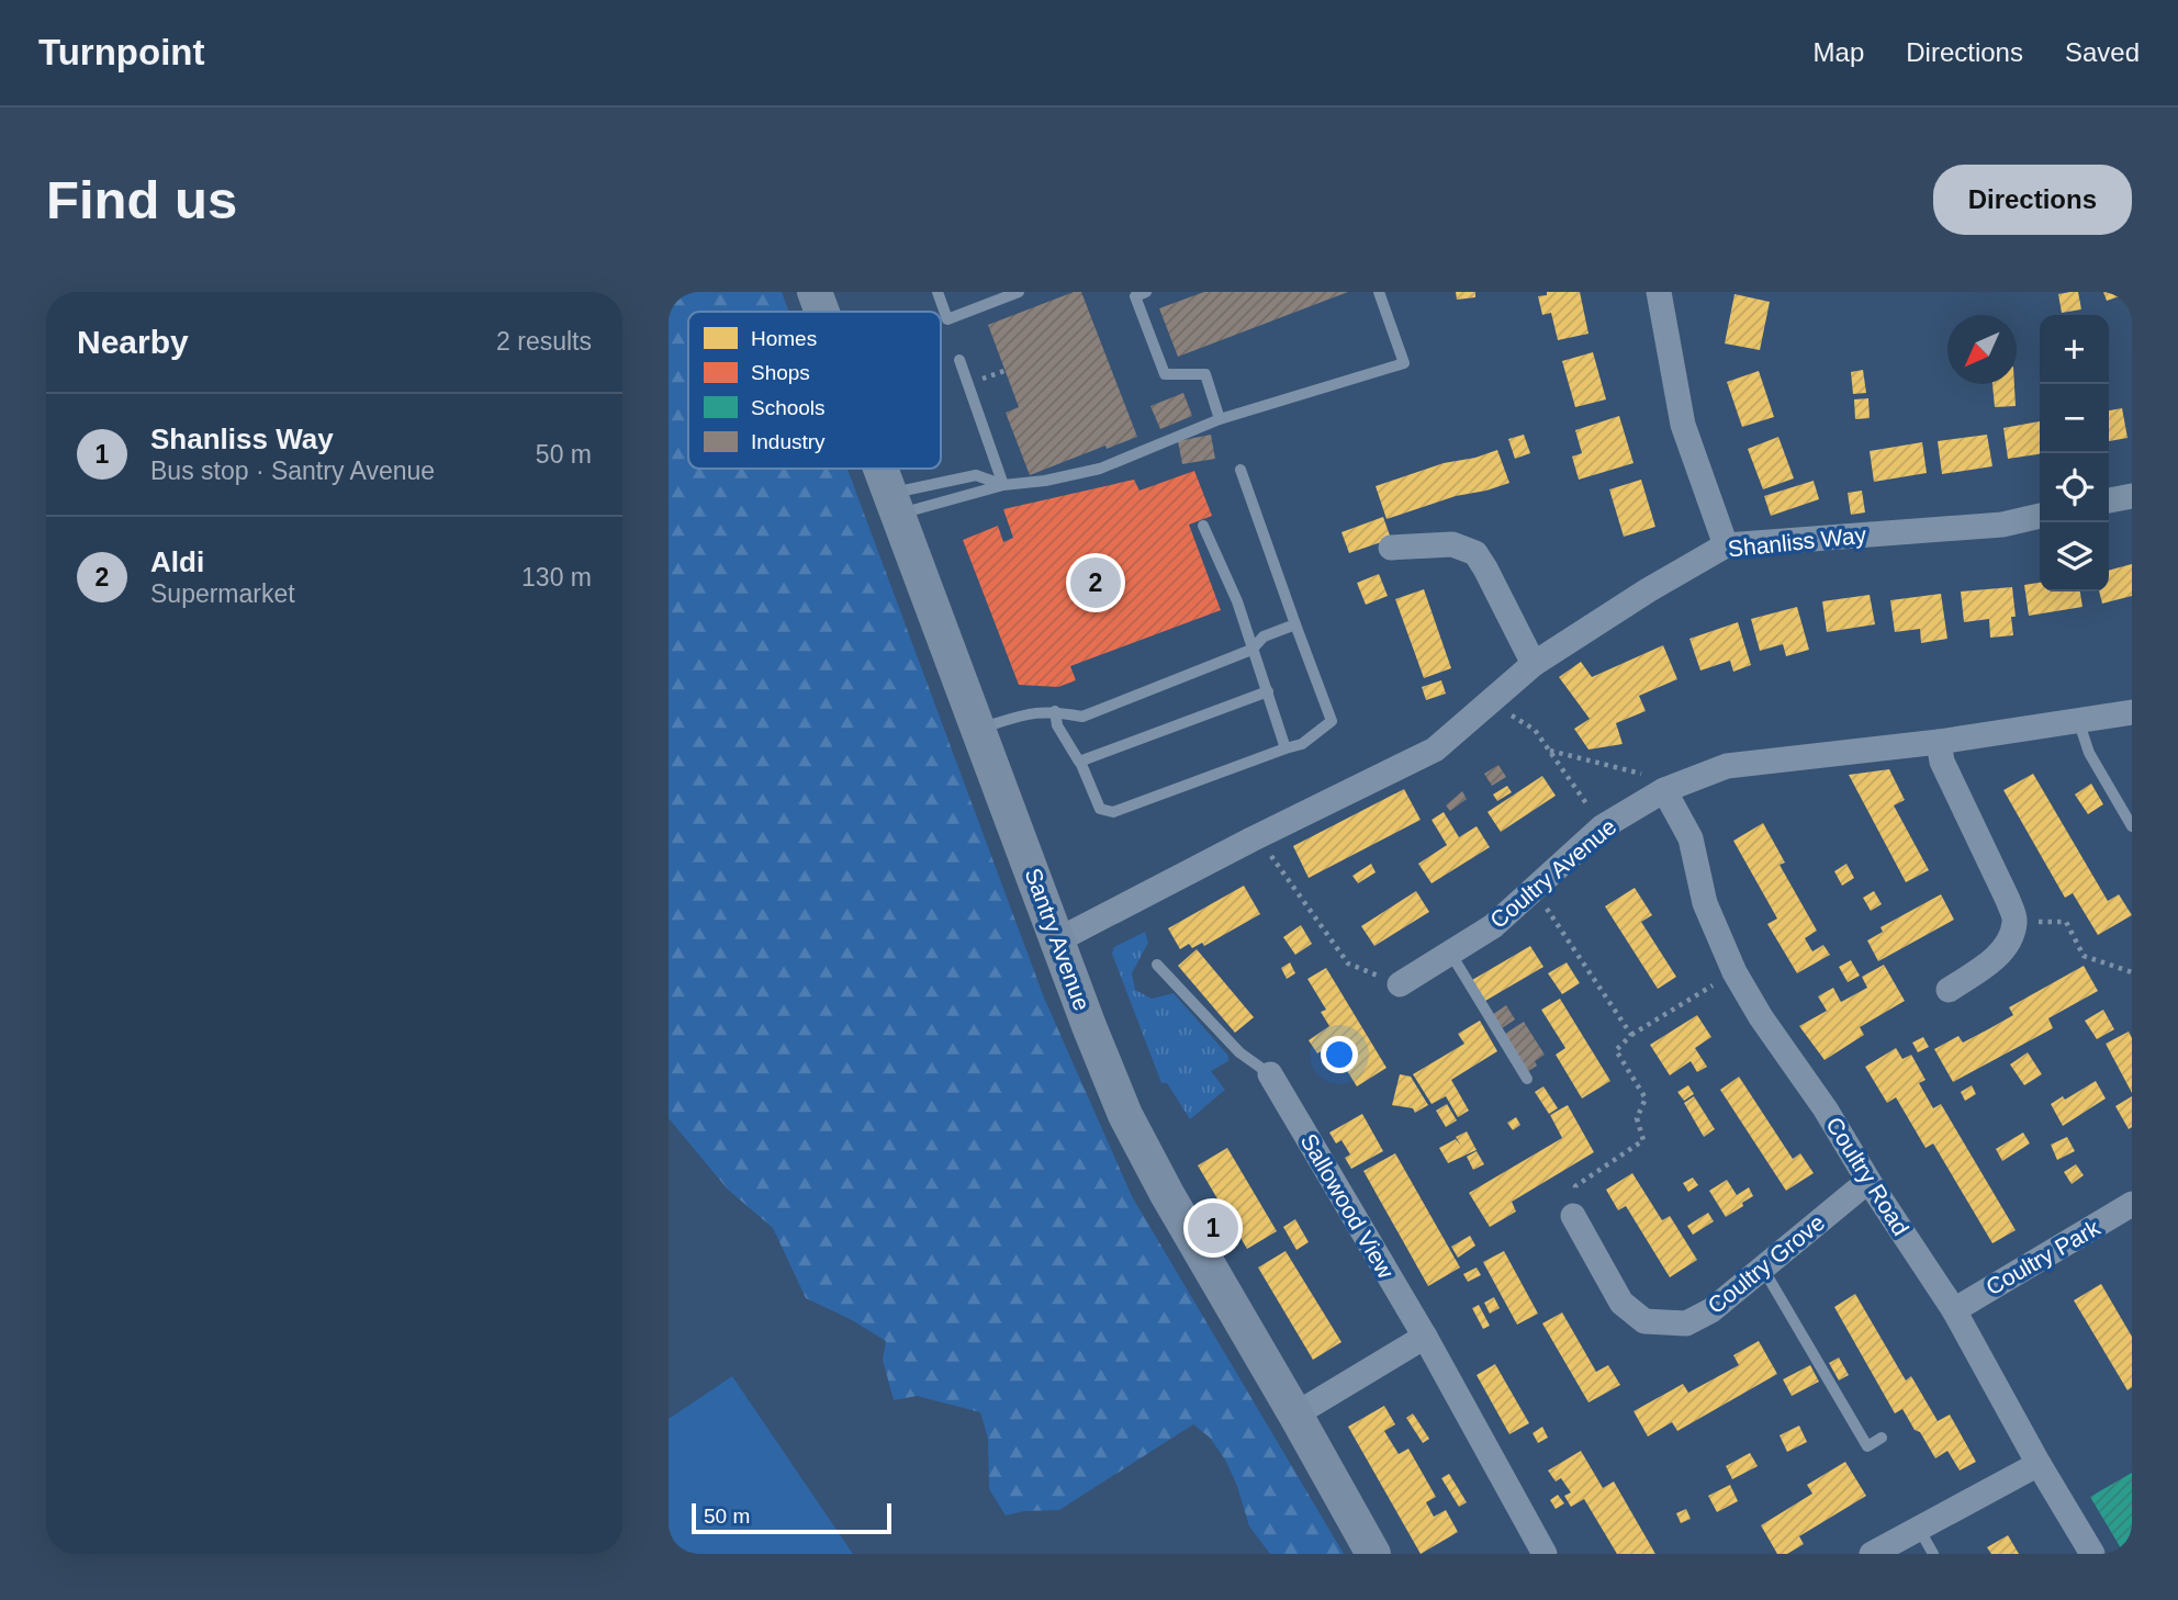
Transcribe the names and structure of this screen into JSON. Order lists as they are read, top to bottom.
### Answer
{
  "streets": {
    "main road": ["Santry Avenue"],
    "street": [
      "Shanliss Way",
      "Coultry Avenue",
      "Coultry Road",
      "Sallowood View",
      "Coultry Park",
      "Coultry Grove"
    ]
  },
  "crossings": [
    ["Shanliss Way", "Santry Avenue"],
    ["Coultry Avenue", "Coultry Road"],
    ["Coultry Road", "Coultry Park"],
    ["Coultry Road", "Coultry Grove"]
  ],
  "legend": [
    "Homes",
    "Shops",
    "Schools",
    "Industry"
  ],
  "scale_bar": "50 m",
  "north": "bottom left",
  "page": {
    "header": "Turnpoint",
    "nav": ["Map", "Directions", "Saved"],
    "buttons": "Directions",
    "title": "Find us",
    "heading": ["Nearby", "2 results"],
    "map_buttons": ["+", "−"],
    "list": [
      {
        "mark": "1",
        "name": "Shanliss Way",
        "note": "Bus stop · Santry Avenue",
        "value": "50 m"
      },
      {
        "mark": "2",
        "name": "Aldi",
        "note": "Supermarket",
        "value": "130 m"
      }
    ],
    "pins": ["2", "1"],
    "scale": "50 m"
  }
}
